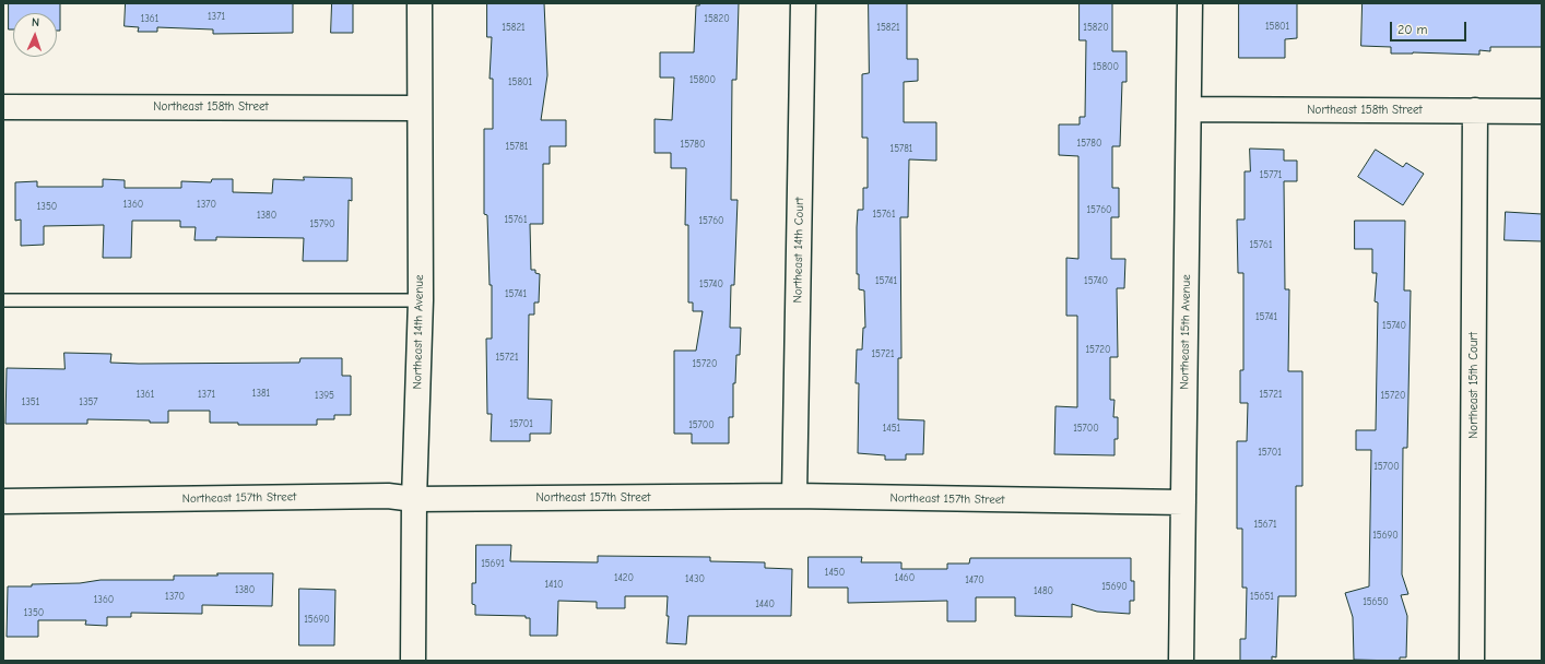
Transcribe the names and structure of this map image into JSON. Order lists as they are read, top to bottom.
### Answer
{
  "streets": {
    "street": [
      "Northeast 158th Street",
      "Northeast 14th Court",
      "Northeast 14th Avenue",
      "Northeast 15th Avenue",
      "Northeast 15th Court",
      "Northeast 157th Street"
    ]
  },
  "crossings": [
    ["Northeast 158th Street", "Northeast 14th Avenue"],
    ["Northeast 158th Street", "Northeast 15th Avenue"],
    ["Northeast 158th Street", "Northeast 15th Court"],
    ["Northeast 14th Court", "Northeast 157th Street"],
    ["Northeast 14th Avenue", "Northeast 157th Street"],
    ["Northeast 15th Avenue", "Northeast 157th Street"]
  ],
  "house_numbers": [
    "1371",
    "1361",
    "15820",
    "15801",
    "15821",
    "15821",
    "15820",
    "15800",
    "15800",
    "15801",
    "15780",
    "15780",
    "15781",
    "15781",
    "15771",
    "1360",
    "1370",
    "1350",
    "15760",
    "15761",
    "1380",
    "15761",
    "15760",
    "15790",
    "15761",
    "15741",
    "15740",
    "15740",
    "15741",
    "15741",
    "15740",
    "15720",
    "15721",
    "15721",
    "15720",
    "1381",
    "1361",
    "1371",
    "15721",
    "1395",
    "15720",
    "1351",
    "1357",
    "15701",
    "15700",
    "1451",
    "15700",
    "15701",
    "15700",
    "15671",
    "15690",
    "15691",
    "1450",
    "1420",
    "1460",
    "1430",
    "1470",
    "1410",
    "15690",
    "1380",
    "1480",
    "1370",
    "15651",
    "1360",
    "15650",
    "1440",
    "1350",
    "15690"
  ],
  "scale_bar": "20 m",
  "north": "top"
}
